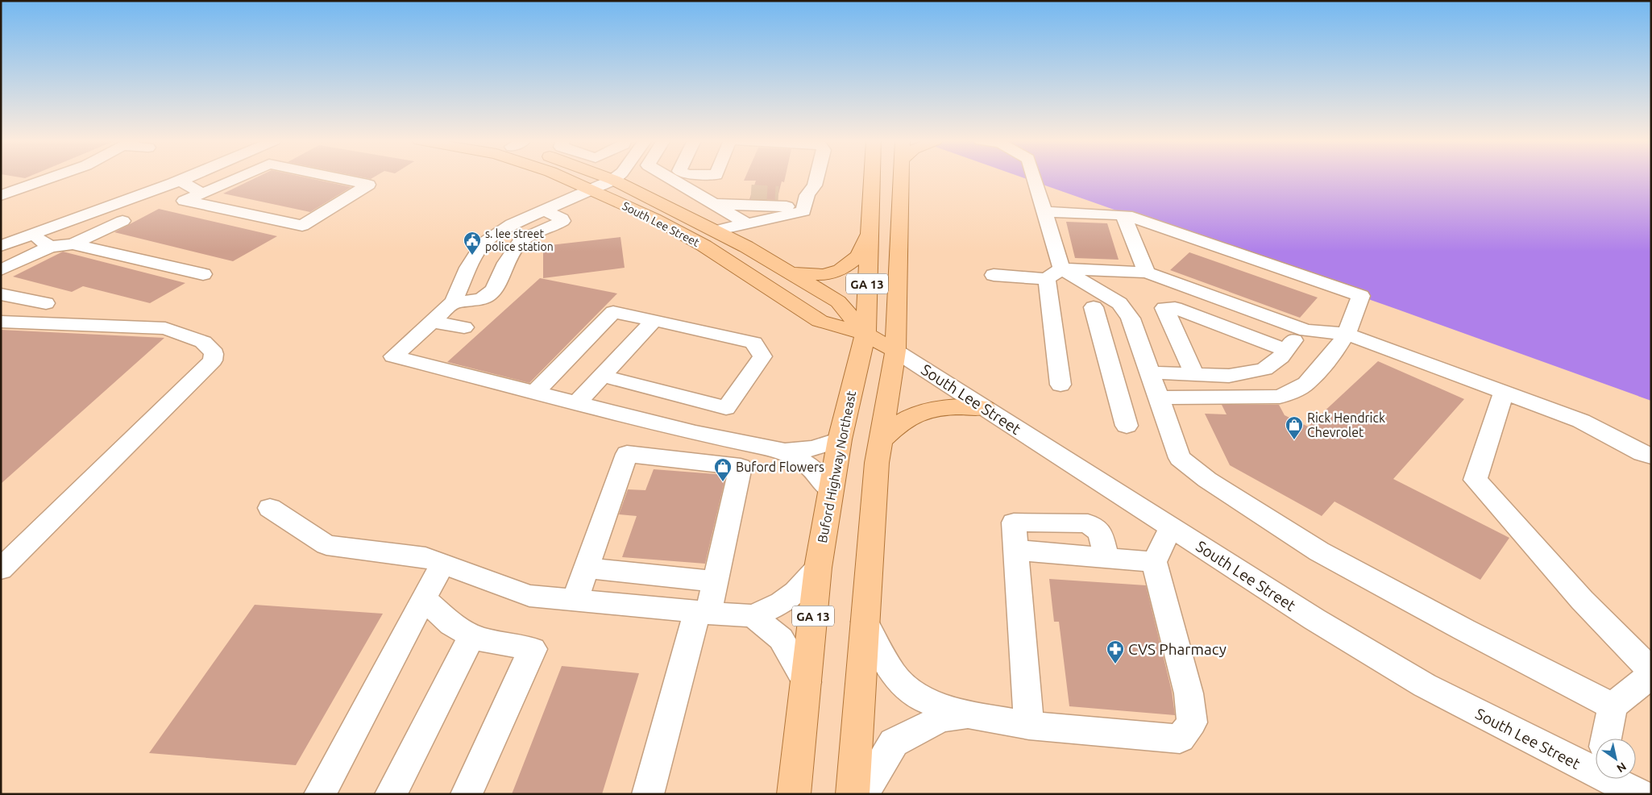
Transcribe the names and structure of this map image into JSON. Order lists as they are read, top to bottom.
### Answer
{
  "streets": {
    "main road": ["South Lee Street", "GA 13", "Buford Highway Northeast"]
  },
  "crossings": [
    ["South Lee Street", "GA 13"],
    ["South Lee Street", "Buford Highway Northeast"]
  ],
  "places": {
    "public building": ["s. lee street police station"],
    "shop": ["Rick Hendrick Chevrolet", "Buford Flowers"],
    "pharmacy": ["CVS Pharmacy"]
  },
  "north": "bottom right"
}
